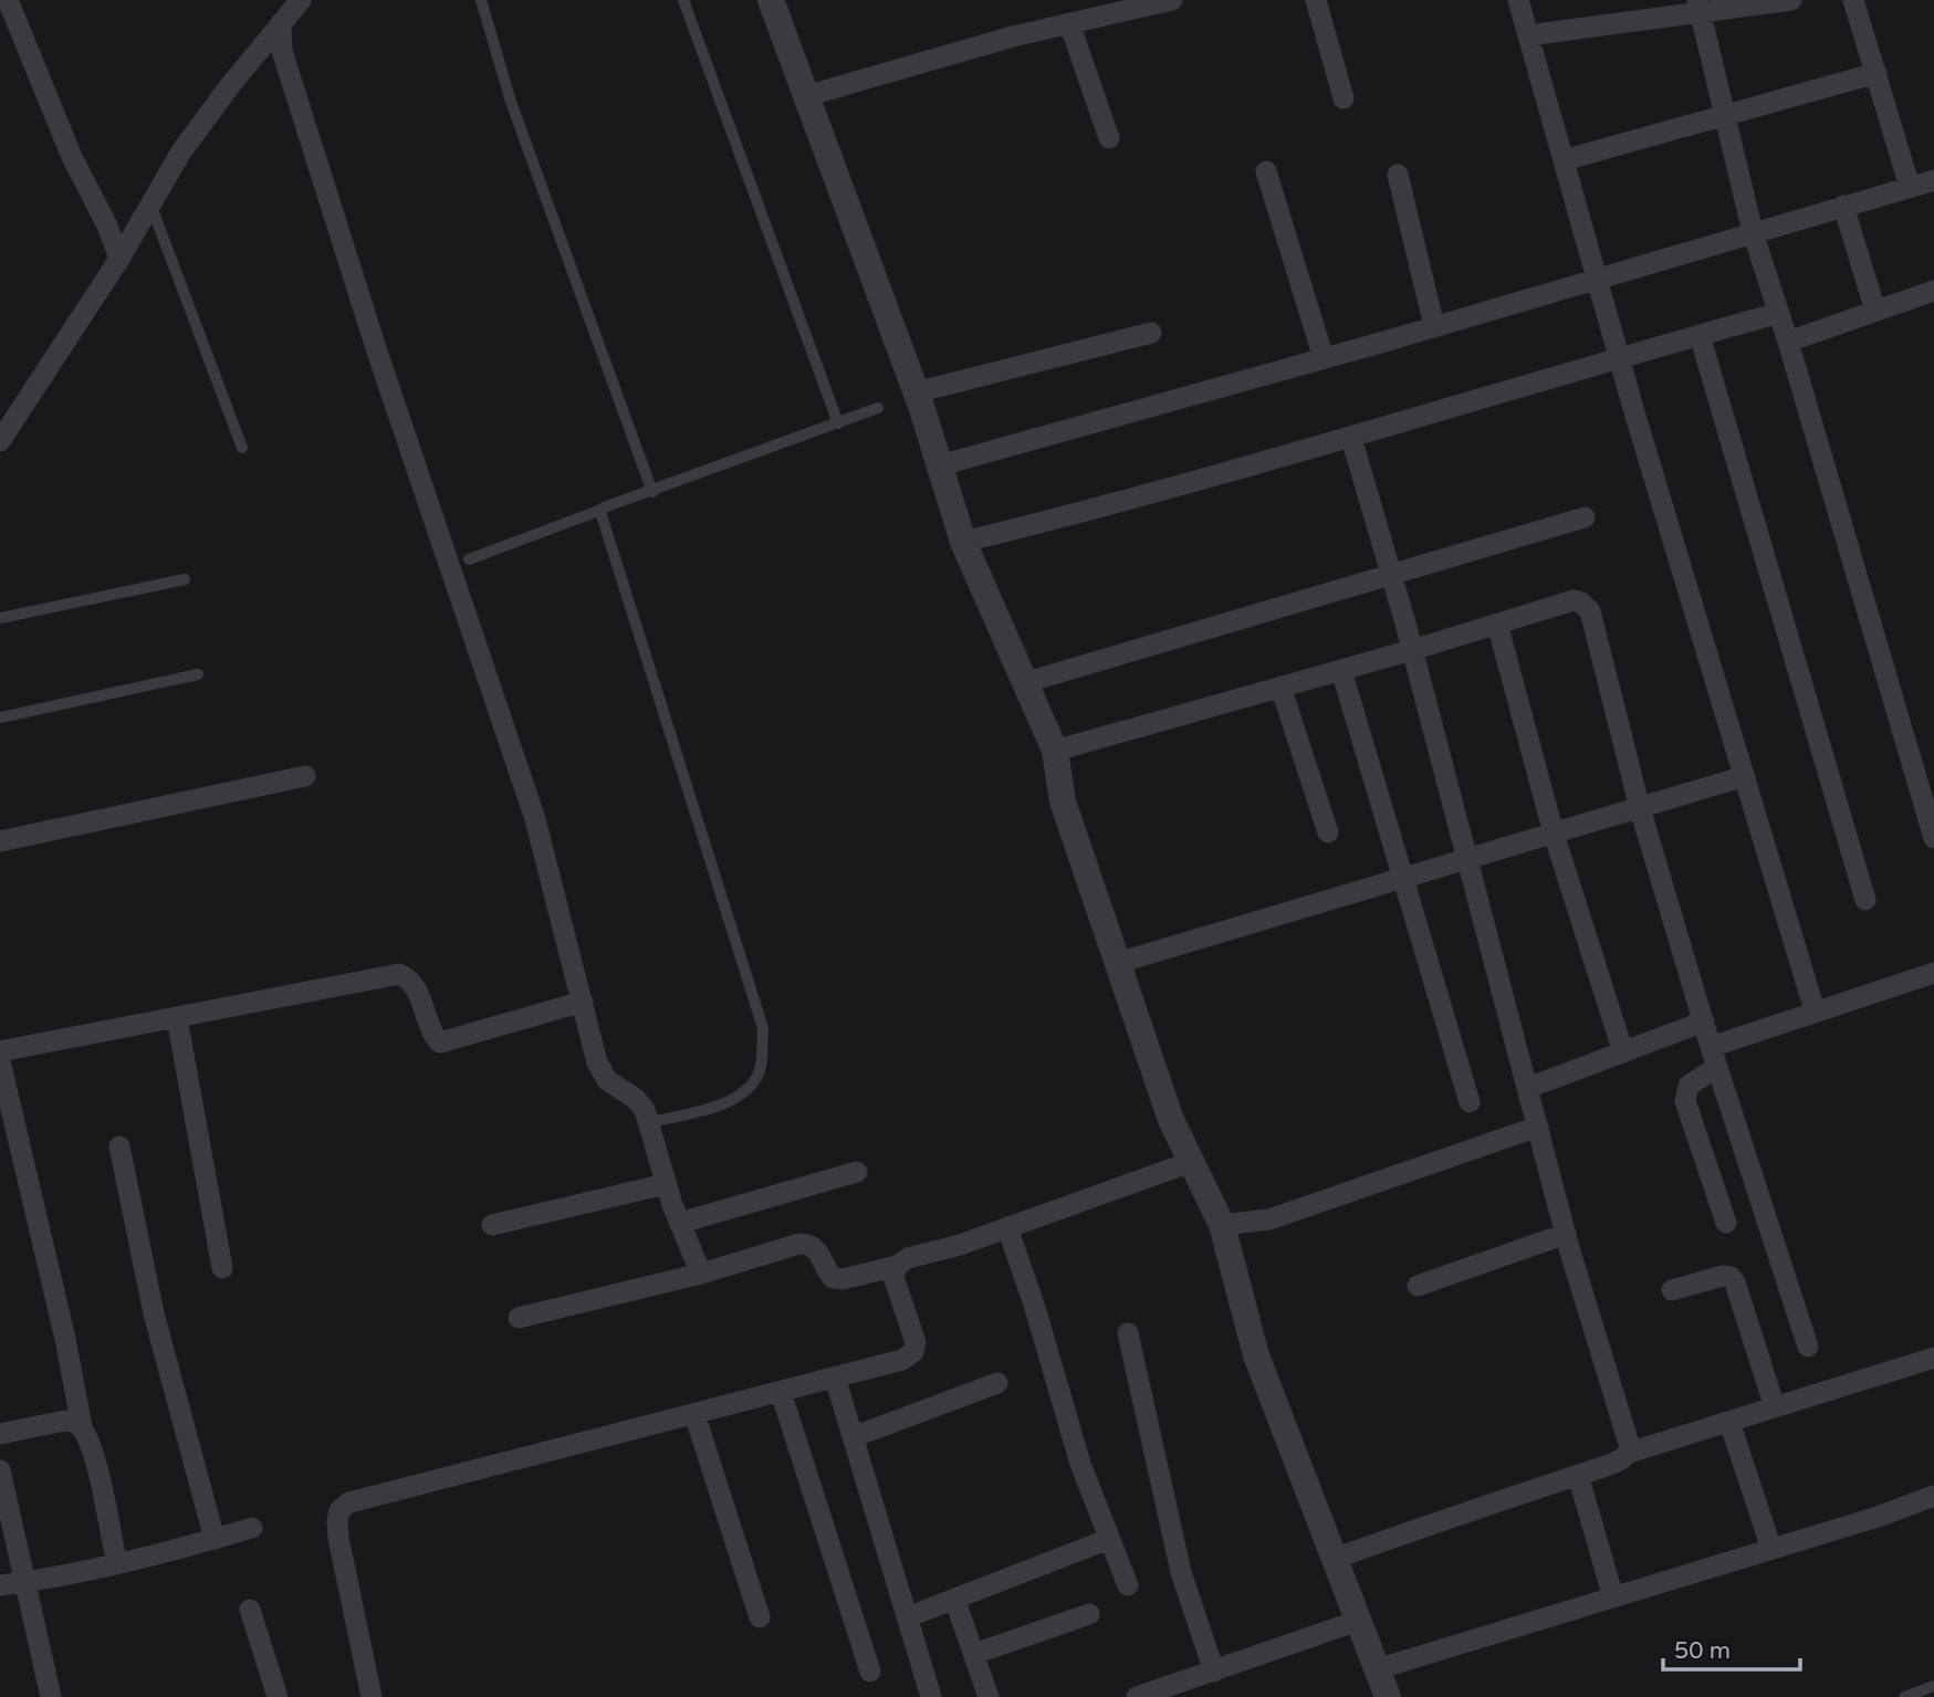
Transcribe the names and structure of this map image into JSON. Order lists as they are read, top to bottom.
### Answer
{
  "scale_bar": "50 m"
}
